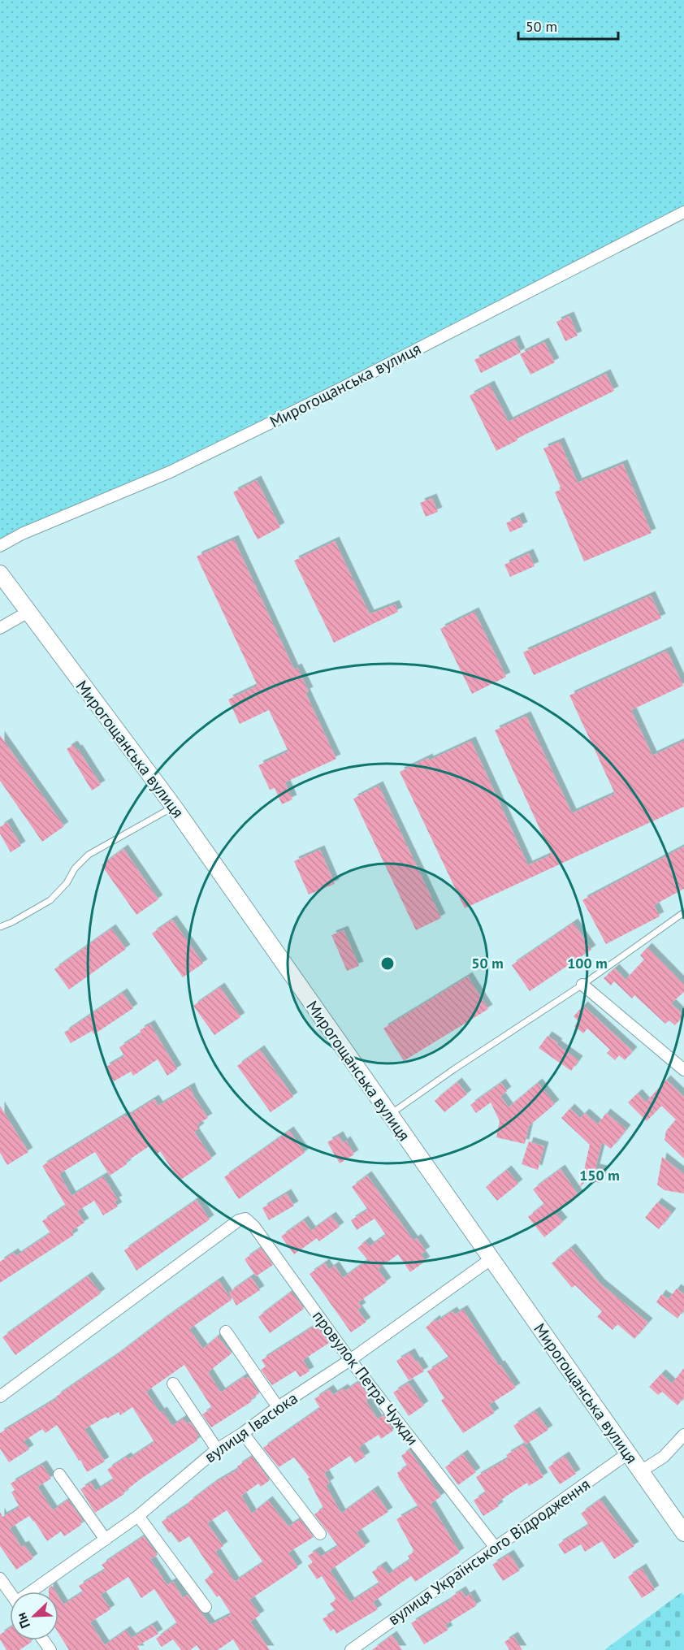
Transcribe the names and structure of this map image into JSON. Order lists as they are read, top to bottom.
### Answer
{
  "streets": {
    "main road": ["Мирогощанська вулиця"],
    "street": ["провулок Петра Чужди", "вулиця Івасюка", "вулиця Українського Відродження"]
  },
  "crossings": [
    ["Мирогощанська вулиця", "вулиця Івасюка"],
    ["Мирогощанська вулиця", "вулиця Українського Відродження"],
    ["провулок Петра Чужди", "вулиця Івасюка"],
    ["провулок Петра Чужди", "вулиця Українського Відродження"]
  ],
  "scale_bar": "50 m",
  "north": "bottom left",
  "rings": ["50 m", "100 m", "150 m"]
}
